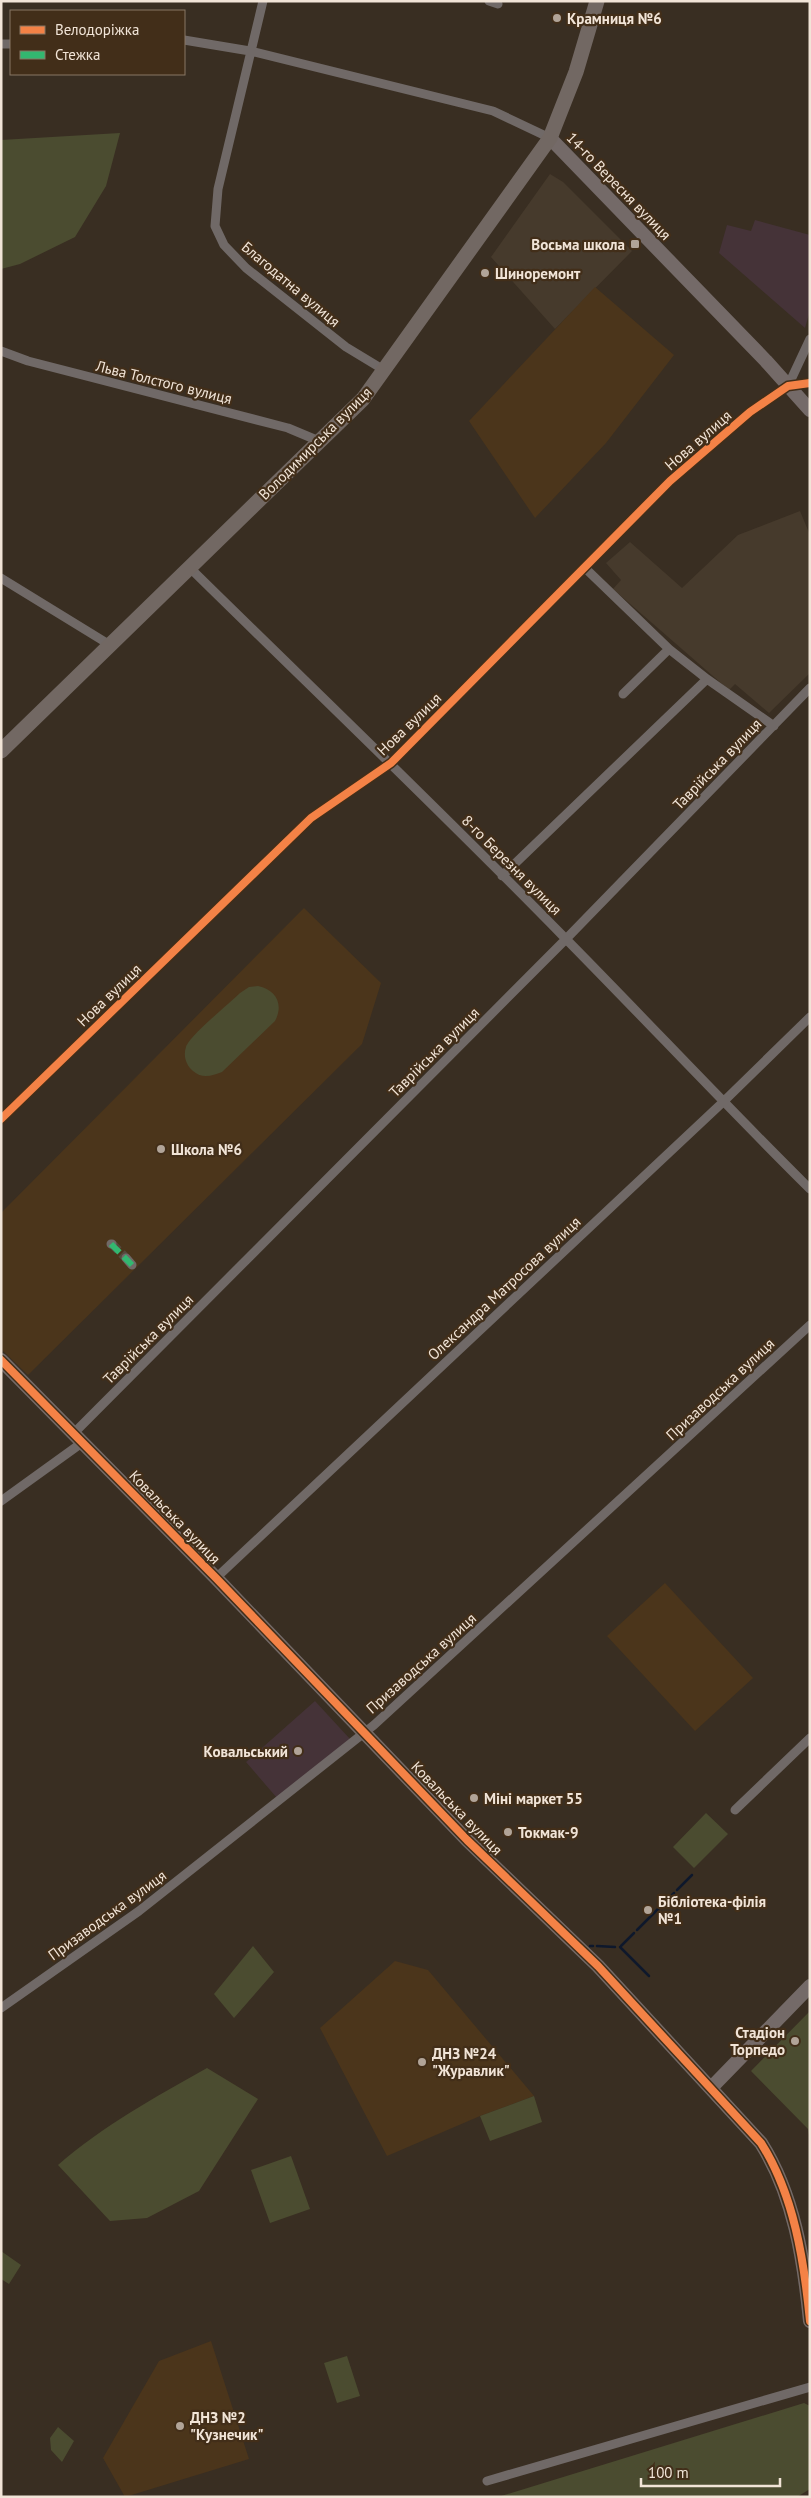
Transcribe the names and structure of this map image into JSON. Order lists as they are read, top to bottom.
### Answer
{
  "streets": {
    "main road": ["Володимирська вулиця"],
    "street": [
      "14-го Вересня вулиця",
      "Благодатна вулиця",
      "Льва Толстого вулиця",
      "Нова вулиця",
      "Таврійська вулиця",
      "8-го Березня вулиця",
      "Олександра Матросова вулиця",
      "Призаводська вулиця",
      "Ковальська вулиця"
    ]
  },
  "crossings": [
    ["14-го Вересня вулиця", "Благодатна вулиця"],
    ["14-го Вересня вулиця", "Нова вулиця"],
    ["14-го Вересня вулиця", "Володимирська вулиця"],
    ["Благодатна вулиця", "Володимирська вулиця"],
    ["Льва Толстого вулиця", "Володимирська вулиця"],
    ["Нова вулиця", "8-го Березня вулиця"],
    ["Володимирська вулиця", "8-го Березня вулиця"],
    ["Таврійська вулиця", "8-го Березня вулиця"],
    ["Таврійська вулиця", "Ковальська вулиця"],
    ["8-го Березня вулиця", "Олександра Матросова вулиця"],
    ["Олександра Матросова вулиця", "Ковальська вулиця"],
    ["Призаводська вулиця", "Ковальська вулиця"]
  ],
  "places": {
    "other": [
      "Крамниця №6",
      "Шиноремонт",
      "Школа №6",
      "Ковальський",
      "Міні маркет 55",
      "Токмак-9",
      "Бібліотека-філія №1",
      "Стадіон Торпедо",
      "ДНЗ №24 \"Журавлик\"",
      "ДНЗ №2 \"Кузнечик\""
    ],
    "transit": ["Восьма школа"]
  },
  "legend": ["Велодоріжка", "Стежка"],
  "scale_bar": "100 m"
}
